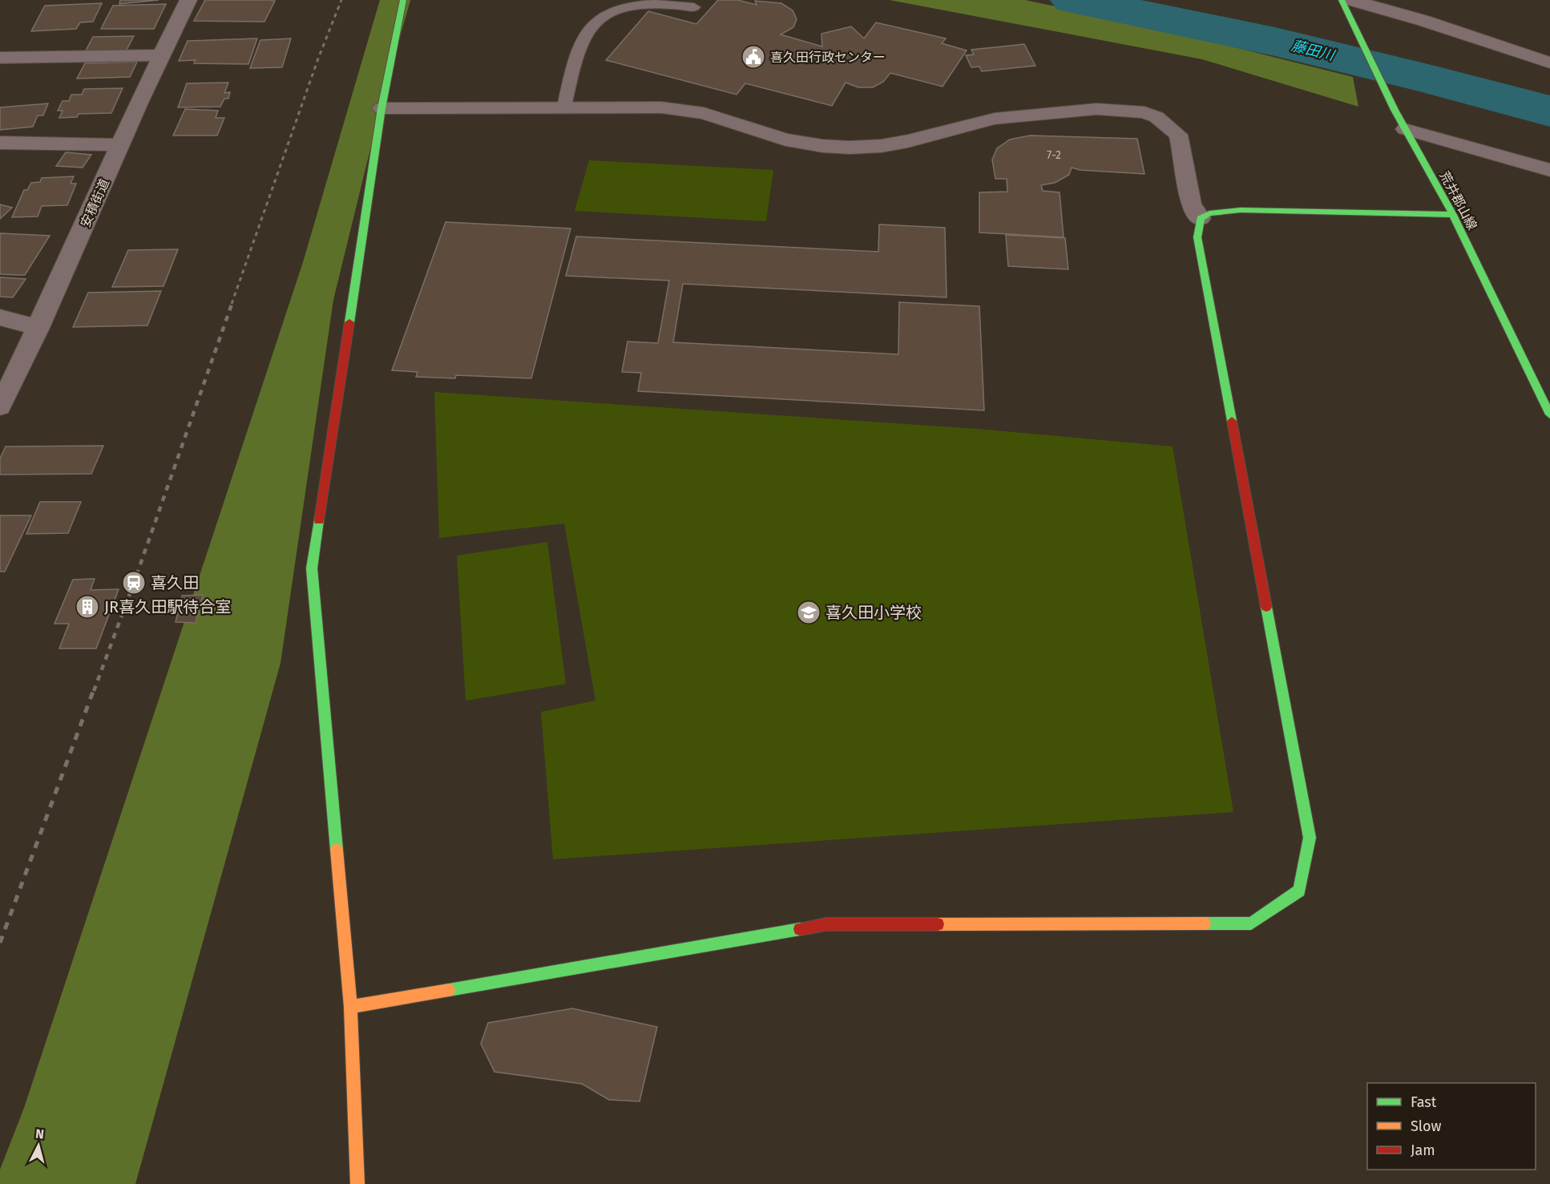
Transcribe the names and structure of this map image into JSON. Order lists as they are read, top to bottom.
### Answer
{
  "streets": {
    "street": ["荒井郡山線", "安積街道"]
  },
  "water": ["藤田川"],
  "places": {
    "public building": ["喜久田行政センター"],
    "station": ["喜久田"],
    "building": ["JR喜久田駅待合室"],
    "school or university": ["喜久田小学校"]
  },
  "house_numbers": ["7-2"],
  "legend": ["Fast", "Slow", "Jam"],
  "north": "top"
}
